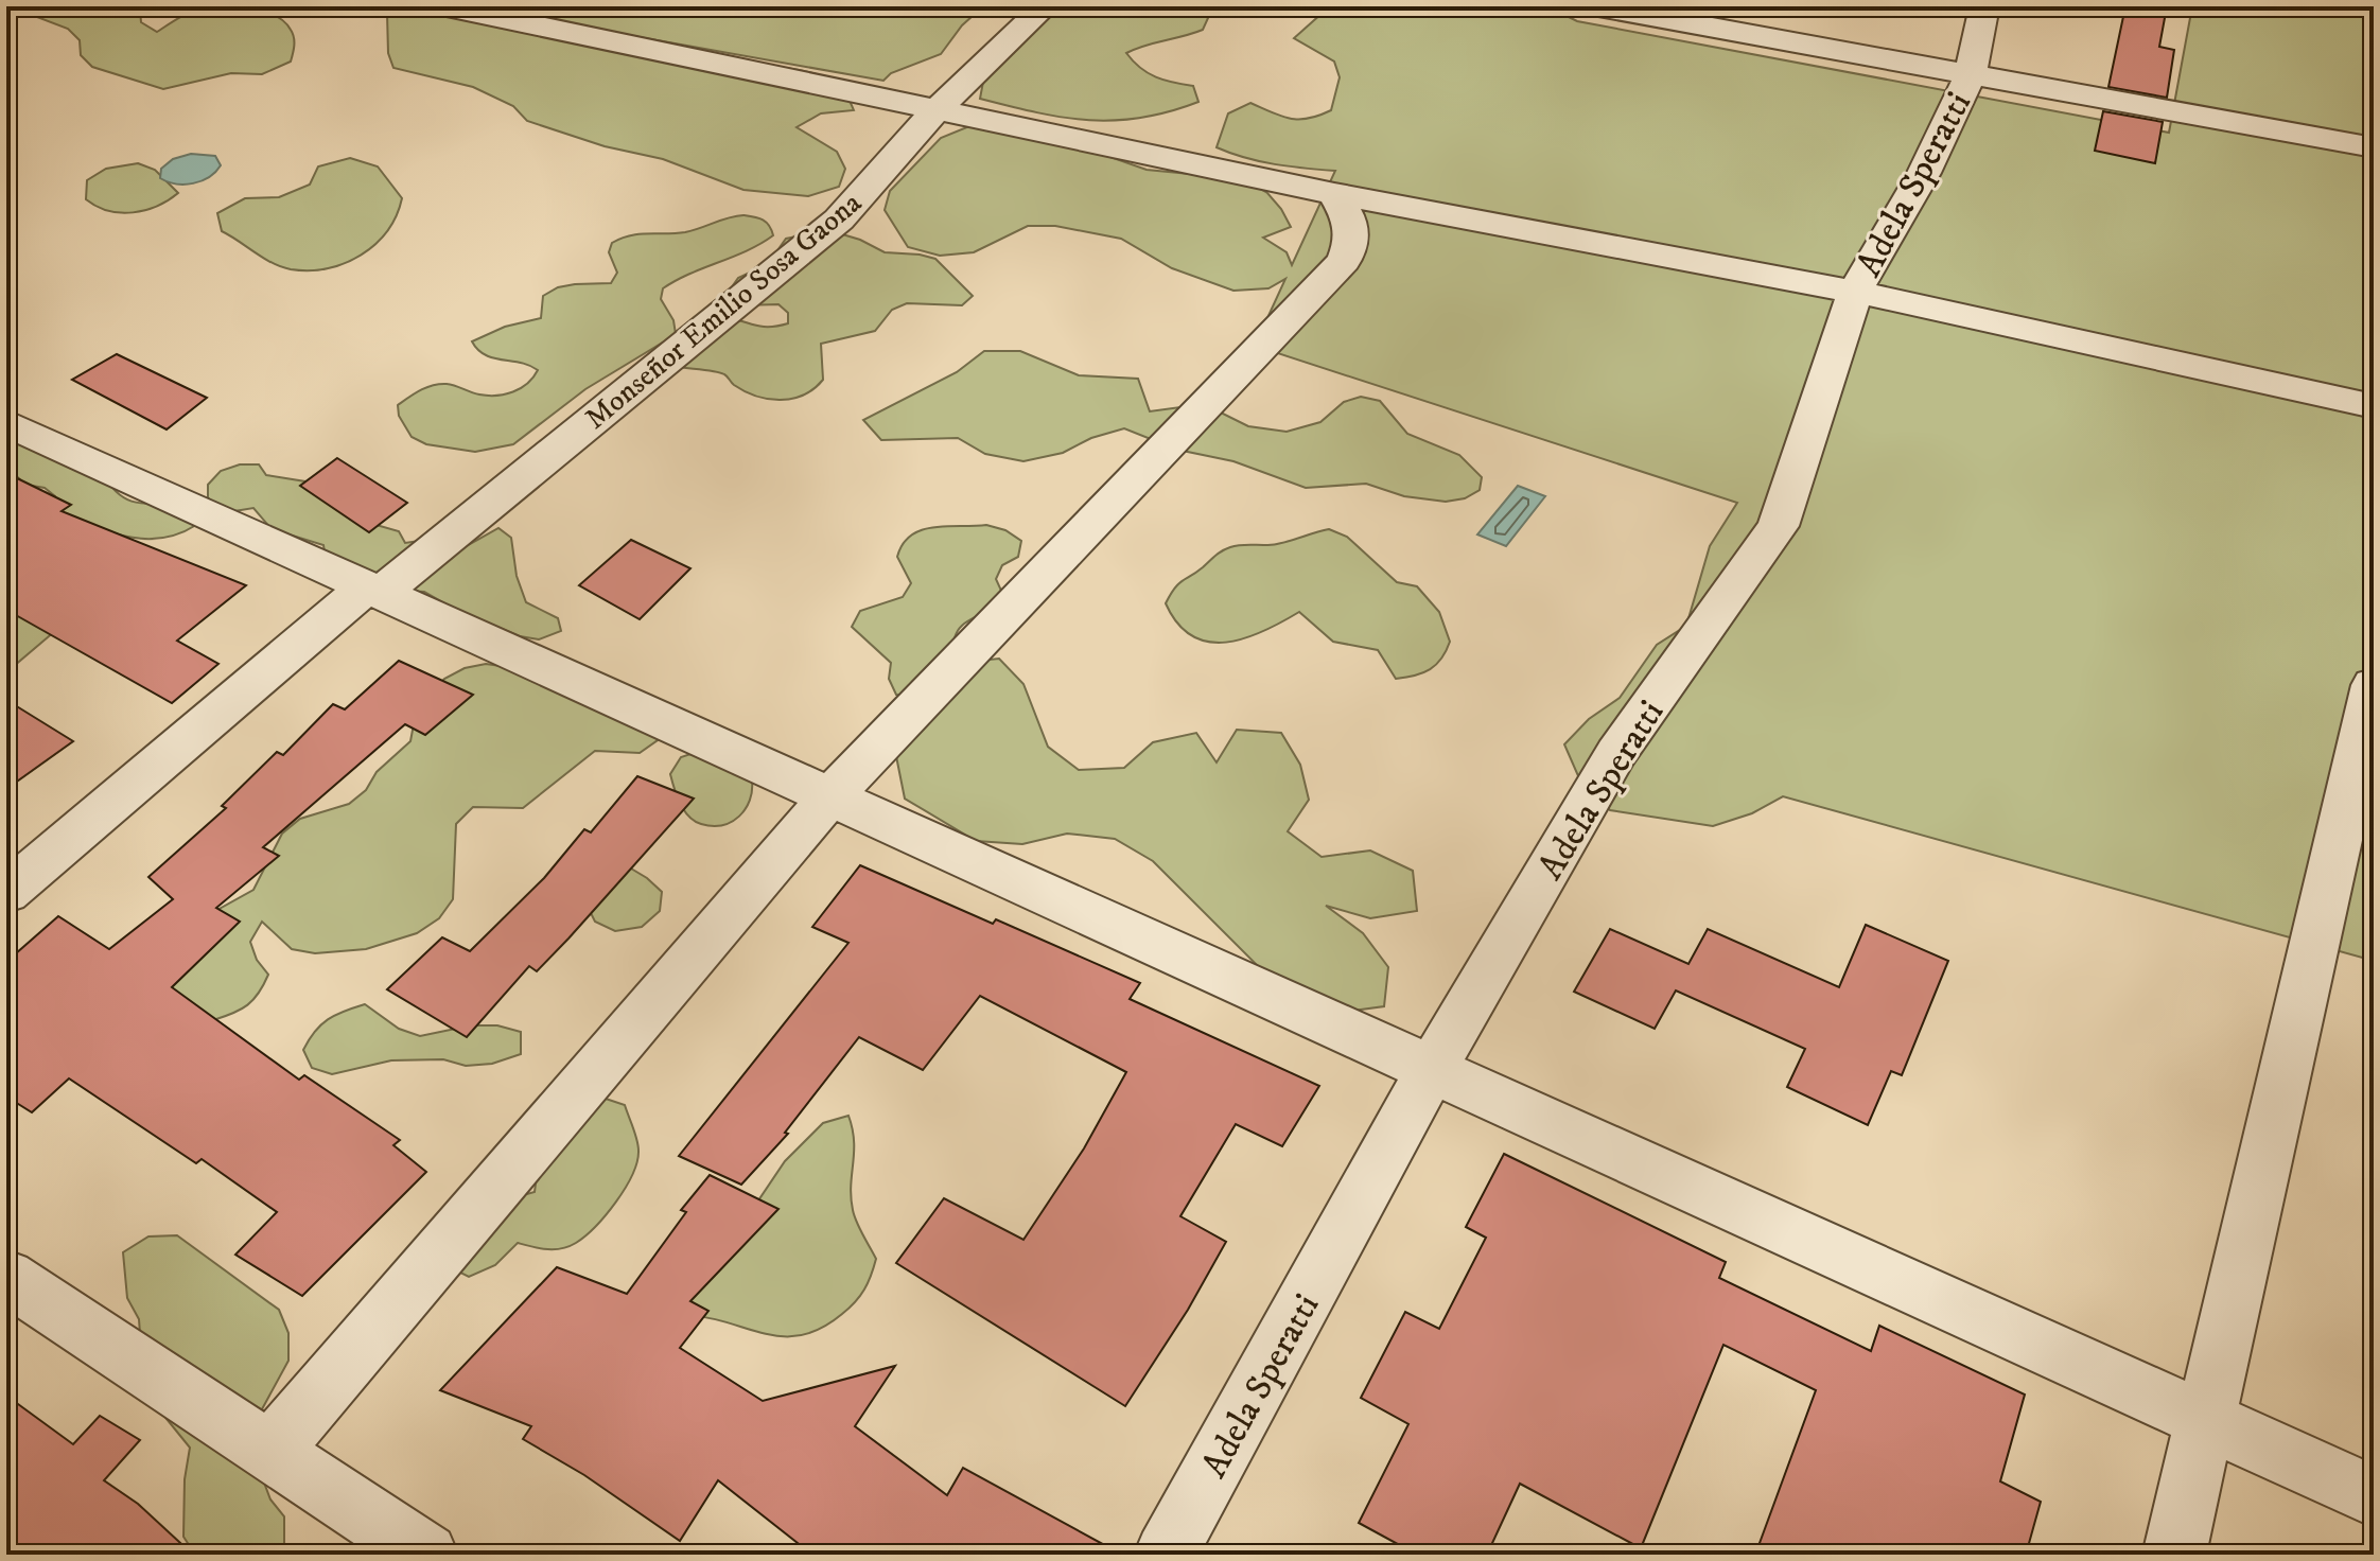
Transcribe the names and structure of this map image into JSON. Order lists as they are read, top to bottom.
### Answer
{
  "streets": {
    "street": ["Adela Speratti", "Monseñor Emilio Sosa Gaona"]
  }
}
